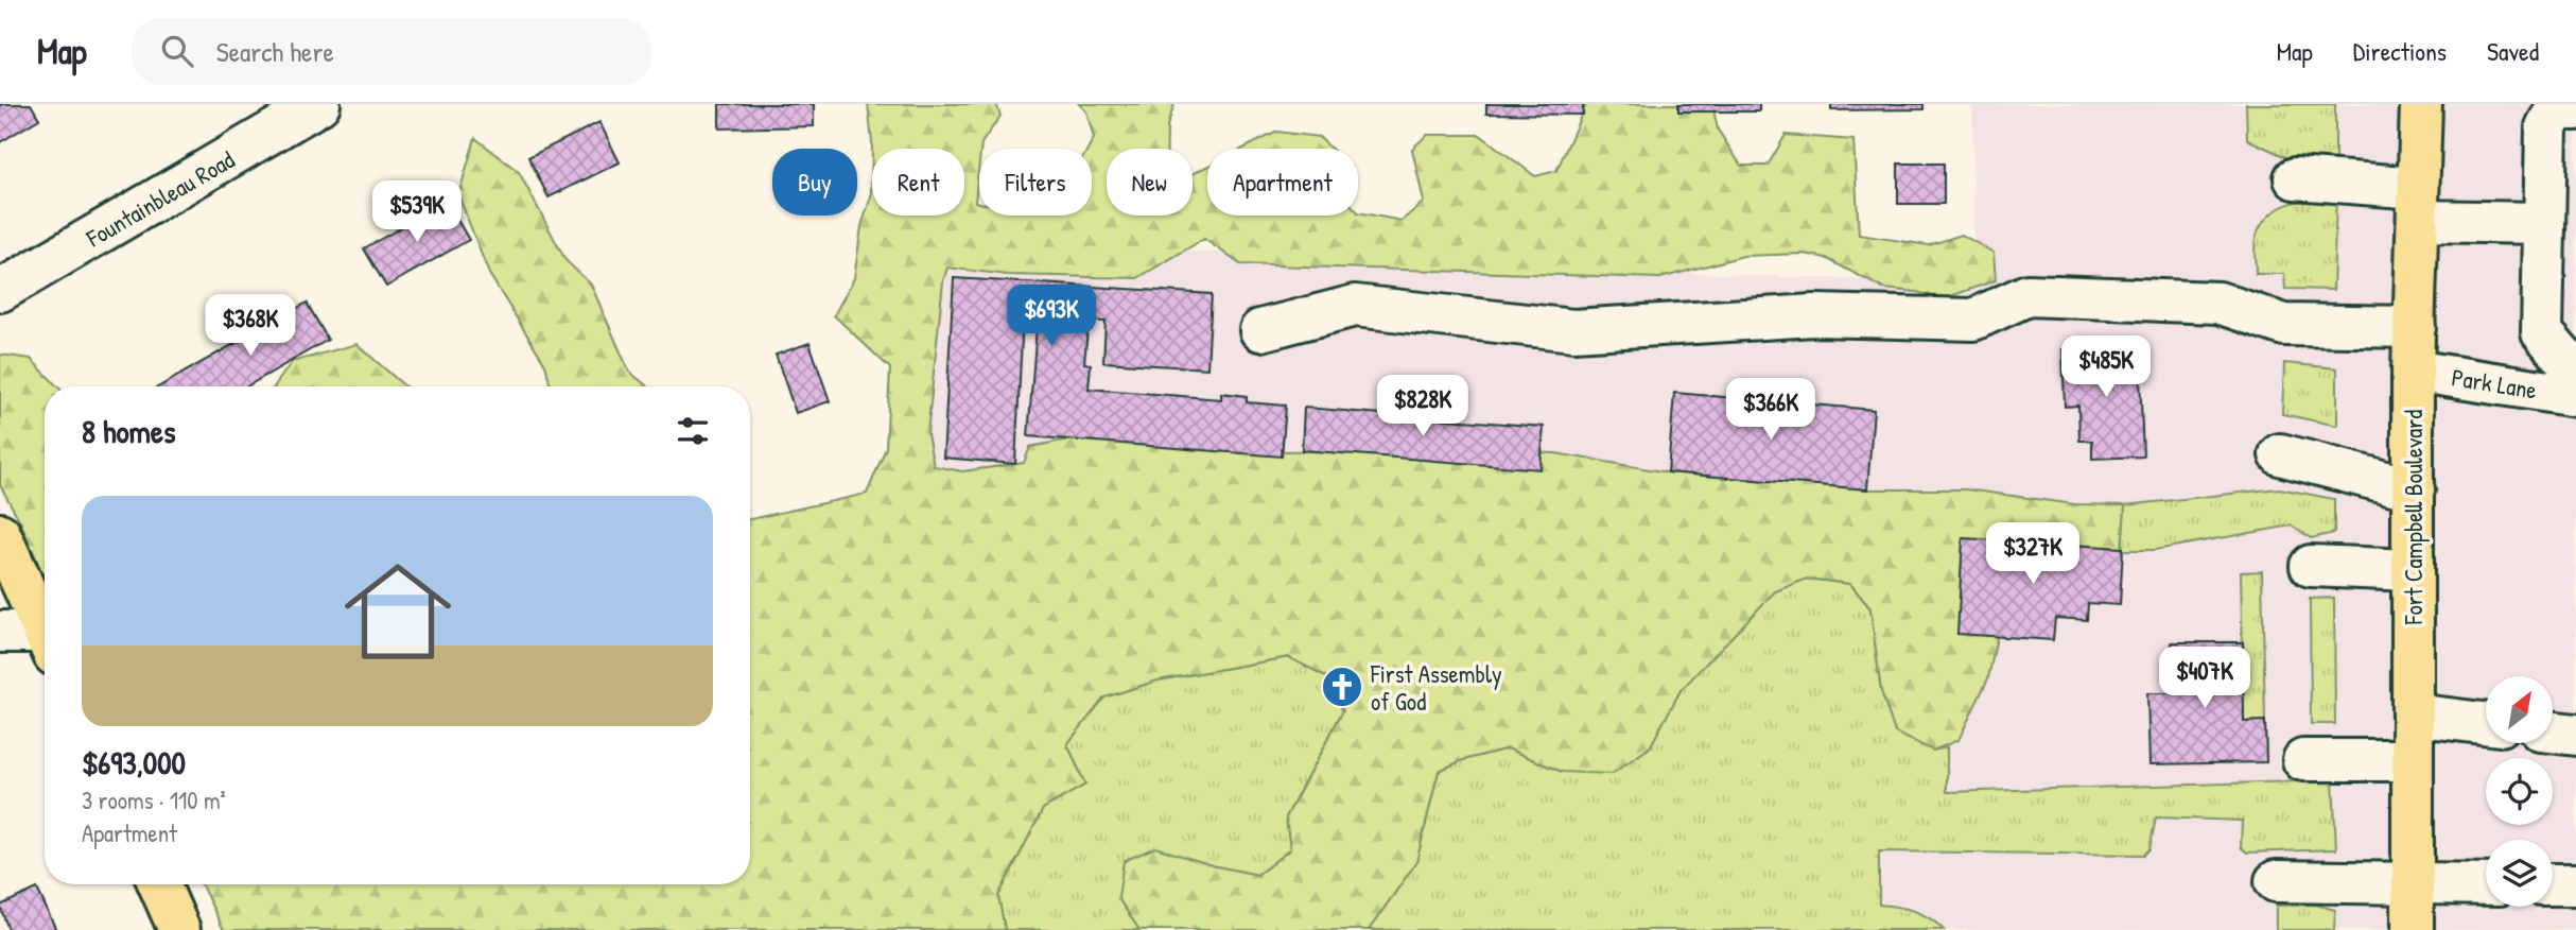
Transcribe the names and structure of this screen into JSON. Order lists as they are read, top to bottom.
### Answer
{
  "streets": {
    "main road": ["Fort Campbell Boulevard"],
    "street": ["Fountainbleau Road", "Park Lane"]
  },
  "crossings": [
    ["Park Lane", "Fort Campbell Boulevard"]
  ],
  "places": {
    "church": ["First Assembly of God"]
  },
  "north": "top right",
  "page": {
    "header": "Map",
    "search": "Search here",
    "nav": ["Map", "Directions", "Saved"],
    "chip": [
      "Buy",
      "Rent",
      "Filters",
      "New",
      "Apartment"
    ],
    "price": [
      "$539K",
      "$693K",
      "$368K",
      "$485K",
      "$828K",
      "$366K",
      "$327K",
      "$407K"
    ],
    "heading": "8 homes",
    "list": [
      {
        "name": "$693,000",
        "note": "3 rooms · 110 m² · Apartment"
      }
    ]
  }
}
